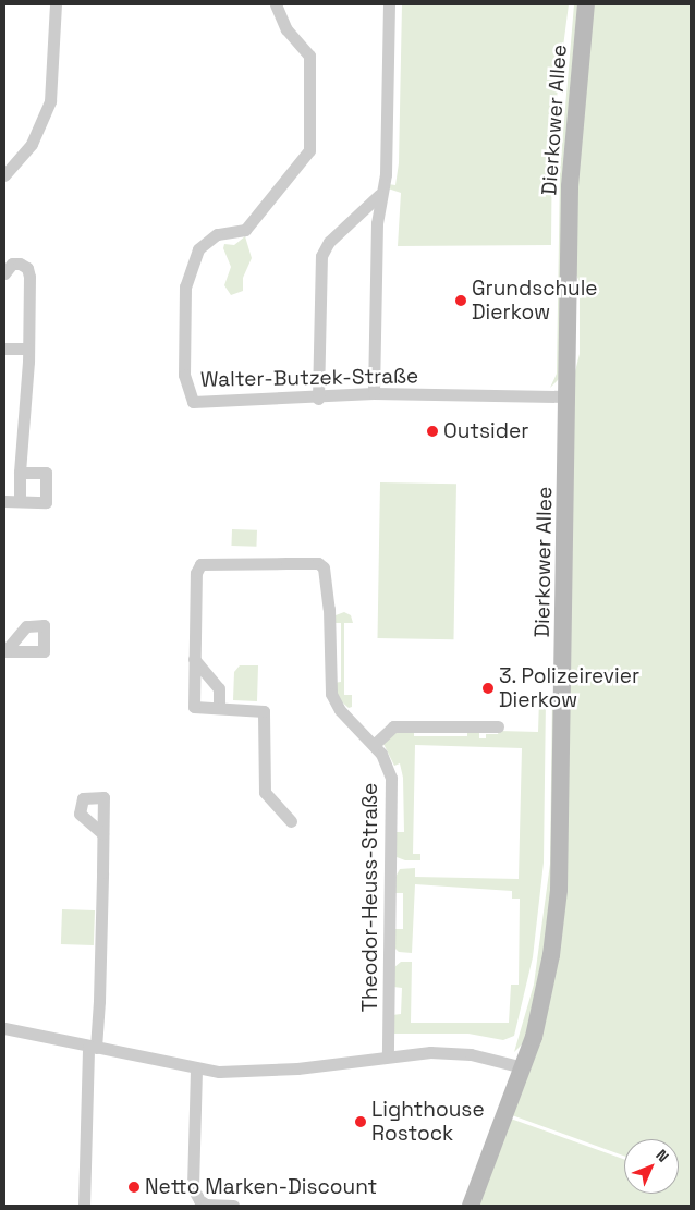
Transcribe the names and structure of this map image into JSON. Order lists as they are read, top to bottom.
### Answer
{
  "streets": {
    "main road": ["Dierkower Allee"],
    "street": ["Walter-Butzek-Straße", "Theodor-Heuss-Straße"]
  },
  "crossings": [
    ["Dierkower Allee", "Walter-Butzek-Straße"]
  ],
  "places": [
    "Grundschule Dierkow",
    "Outsider",
    "3. Polizeirevier Dierkow",
    "Lighthouse Rostock",
    "Netto Marken-Discount"
  ],
  "north": "top right"
}
